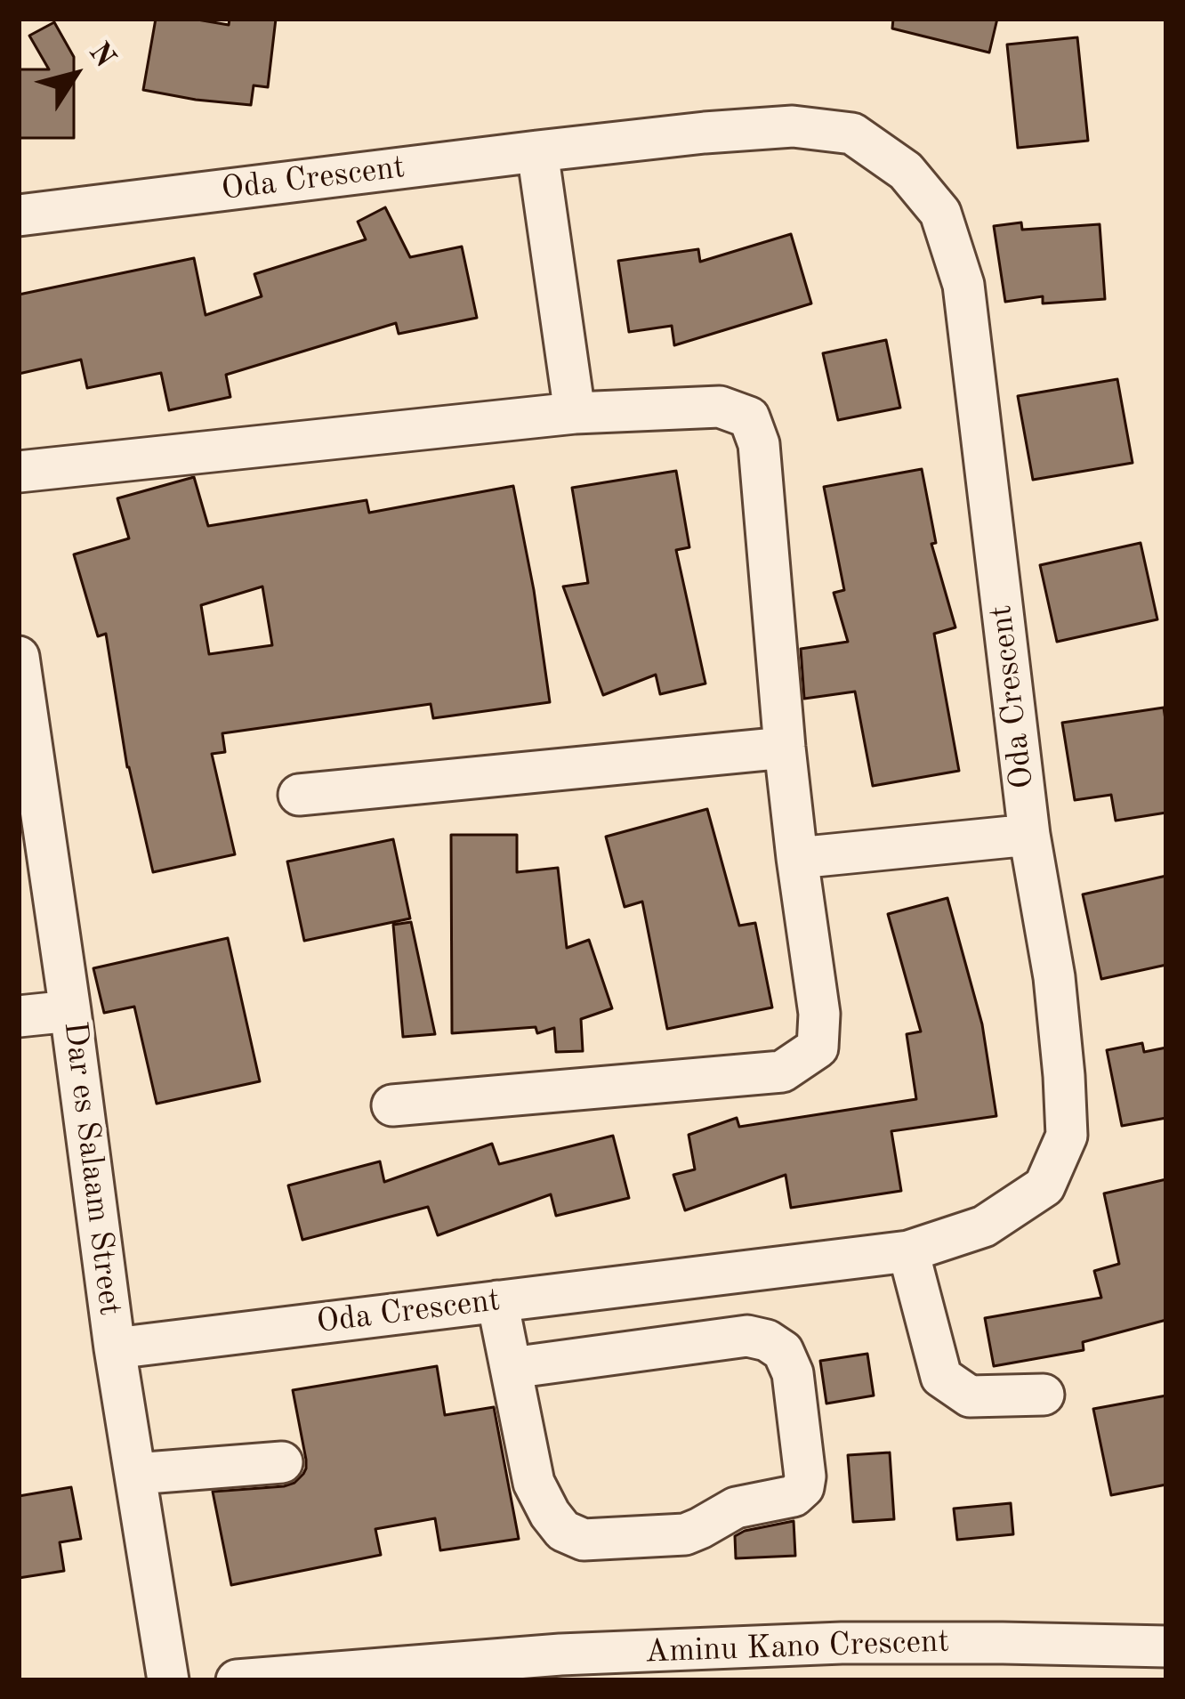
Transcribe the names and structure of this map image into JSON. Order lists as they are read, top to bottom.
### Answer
{
  "streets": {
    "street": ["Oda Crescent", "Dar es Salaam Street", "Aminu Kano Crescent"]
  },
  "crossings": [
    ["Oda Crescent", "Dar es Salaam Street"]
  ],
  "north": "top right"
}
